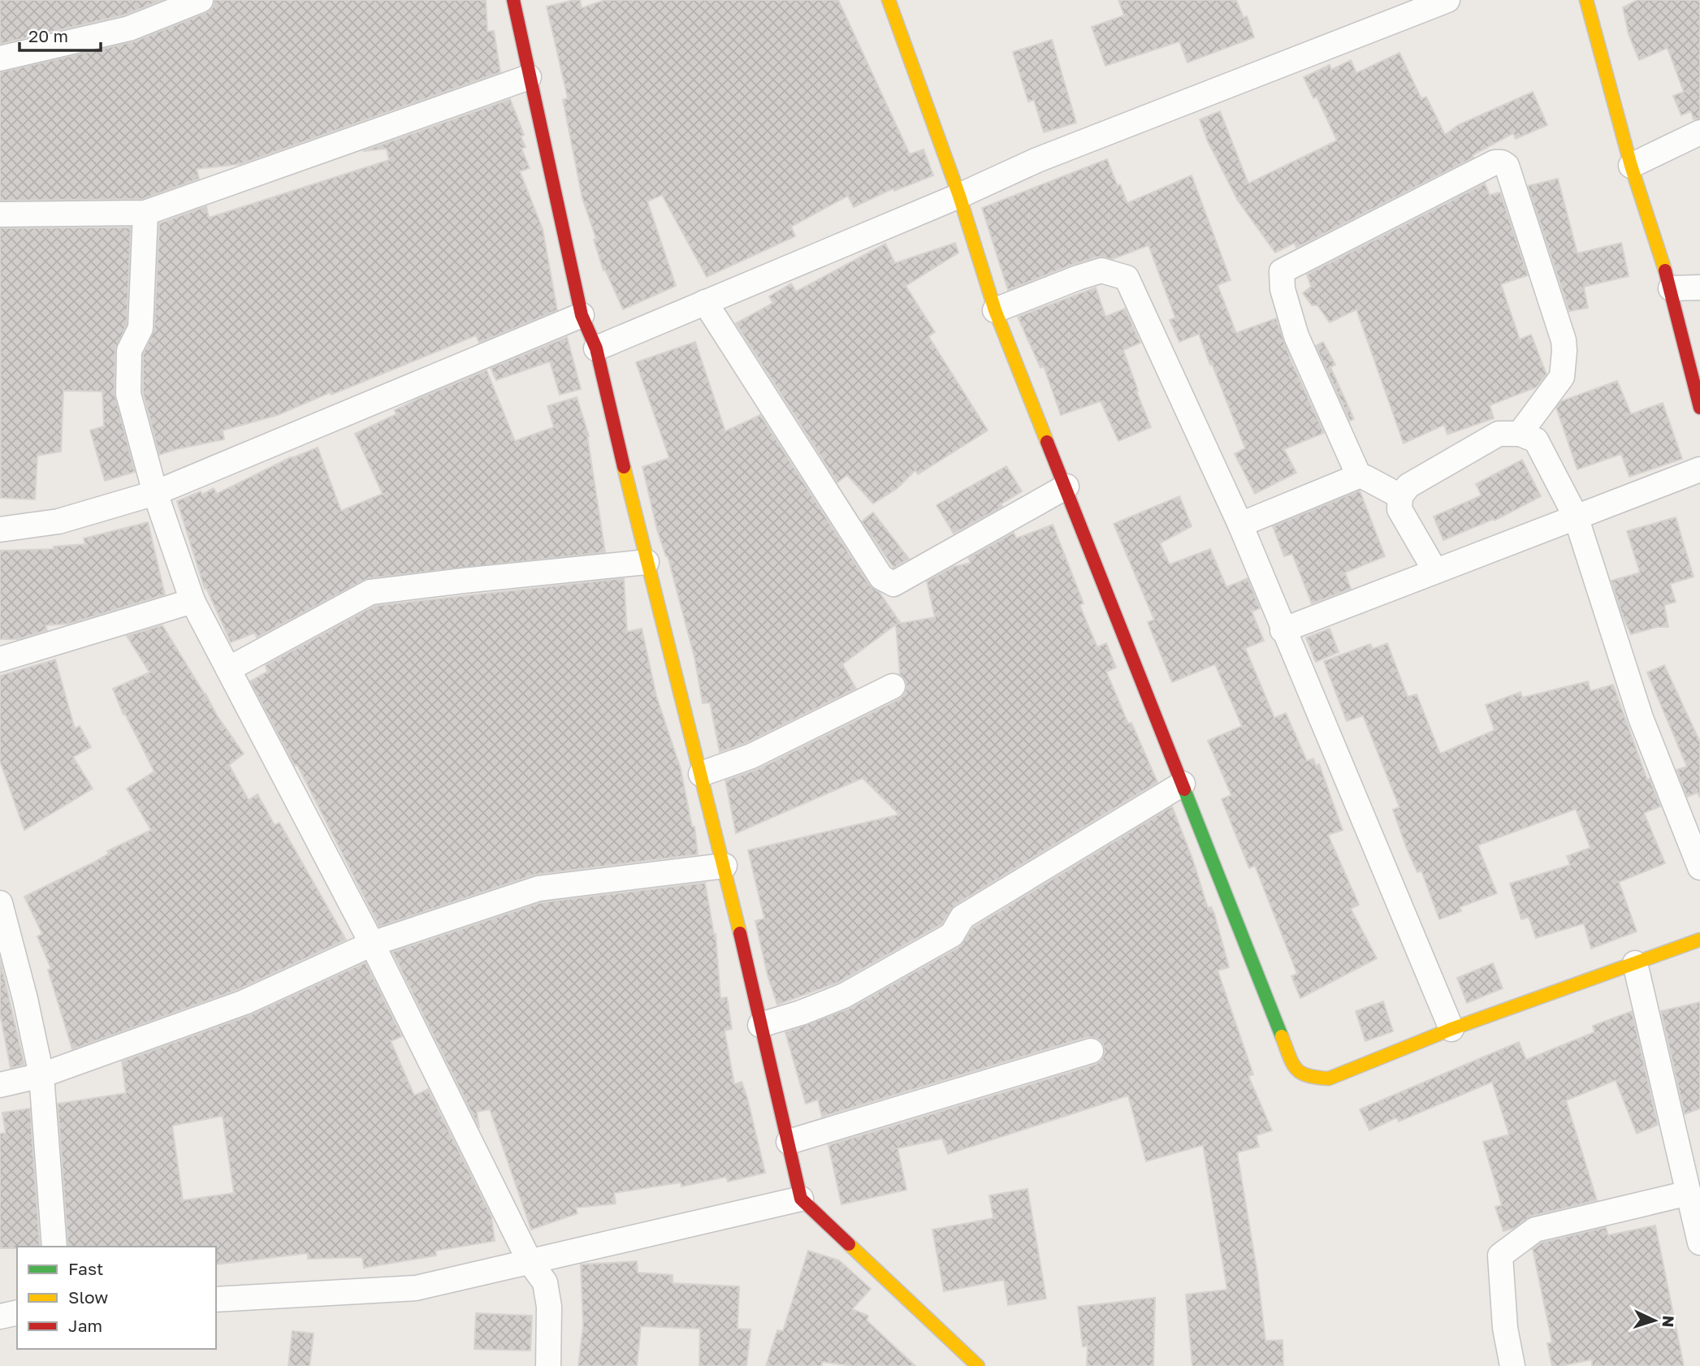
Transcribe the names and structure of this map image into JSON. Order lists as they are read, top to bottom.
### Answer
{
  "legend": ["Fast", "Slow", "Jam"],
  "scale_bar": "20 m",
  "north": "right"
}
